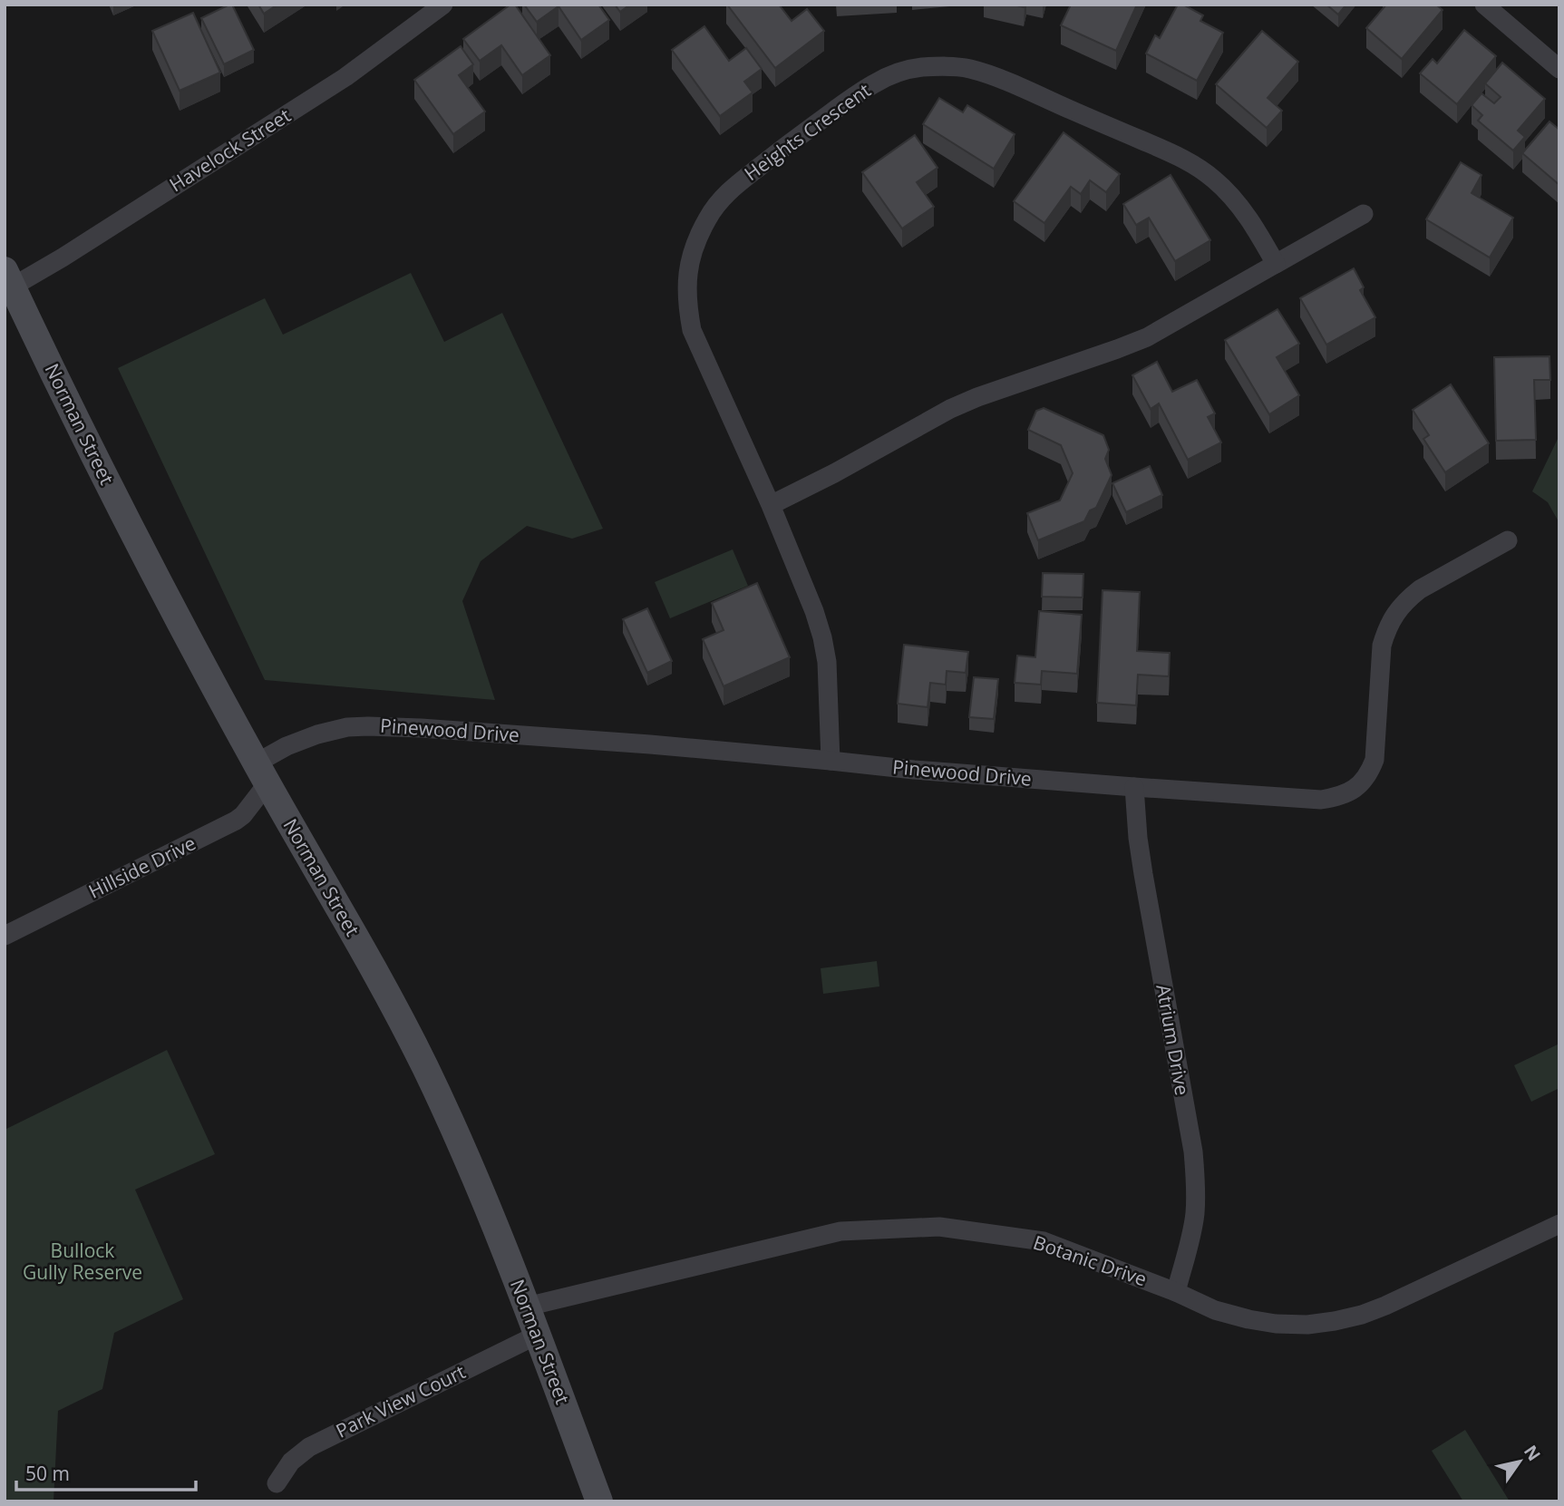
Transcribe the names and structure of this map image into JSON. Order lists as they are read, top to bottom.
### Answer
{
  "streets": {
    "street": [
      "Heights Crescent",
      "Havelock Street",
      "Norman Street",
      "Pinewood Drive",
      "Hillside Drive",
      "Atrium Drive",
      "Botanic Drive",
      "Park View Court"
    ]
  },
  "crossings": [
    ["Heights Crescent", "Pinewood Drive"],
    ["Havelock Street", "Norman Street"],
    ["Norman Street", "Pinewood Drive"],
    ["Norman Street", "Hillside Drive"],
    ["Norman Street", "Botanic Drive"],
    ["Norman Street", "Park View Court"],
    ["Pinewood Drive", "Hillside Drive"],
    ["Pinewood Drive", "Atrium Drive"],
    ["Atrium Drive", "Botanic Drive"]
  ],
  "parks": ["Bullock Gully Reserve"],
  "scale_bar": "50 m",
  "north": "top right"
}
